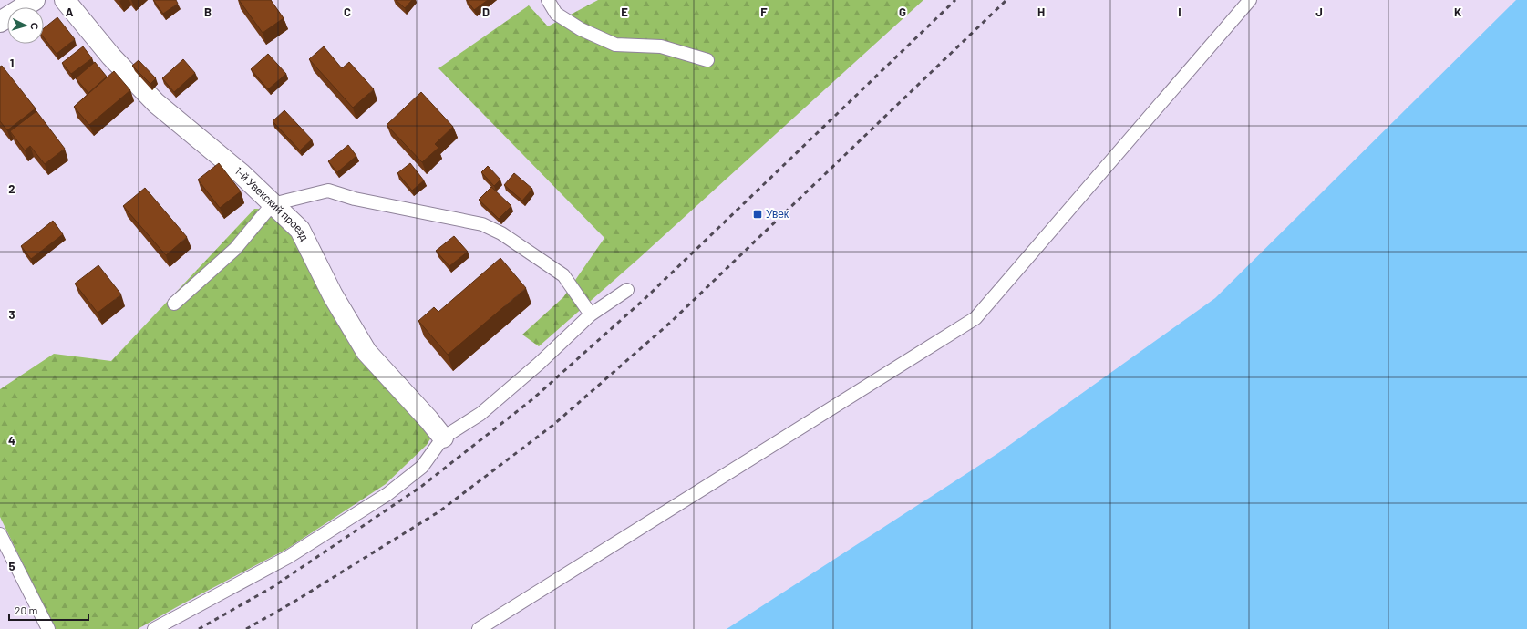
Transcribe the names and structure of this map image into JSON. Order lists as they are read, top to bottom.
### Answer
{
  "streets": {
    "street": ["1-й Увекский проезд"]
  },
  "places": {
    "transit": ["Увек"]
  },
  "scale_bar": "20 m",
  "north": "right",
  "grid": {
    "columns": [
      "A",
      "B",
      "C",
      "D",
      "E",
      "F",
      "G",
      "H",
      "I",
      "J",
      "K"
    ],
    "rows": [
      "1",
      "2",
      "3",
      "4",
      "5"
    ]
  }
}
